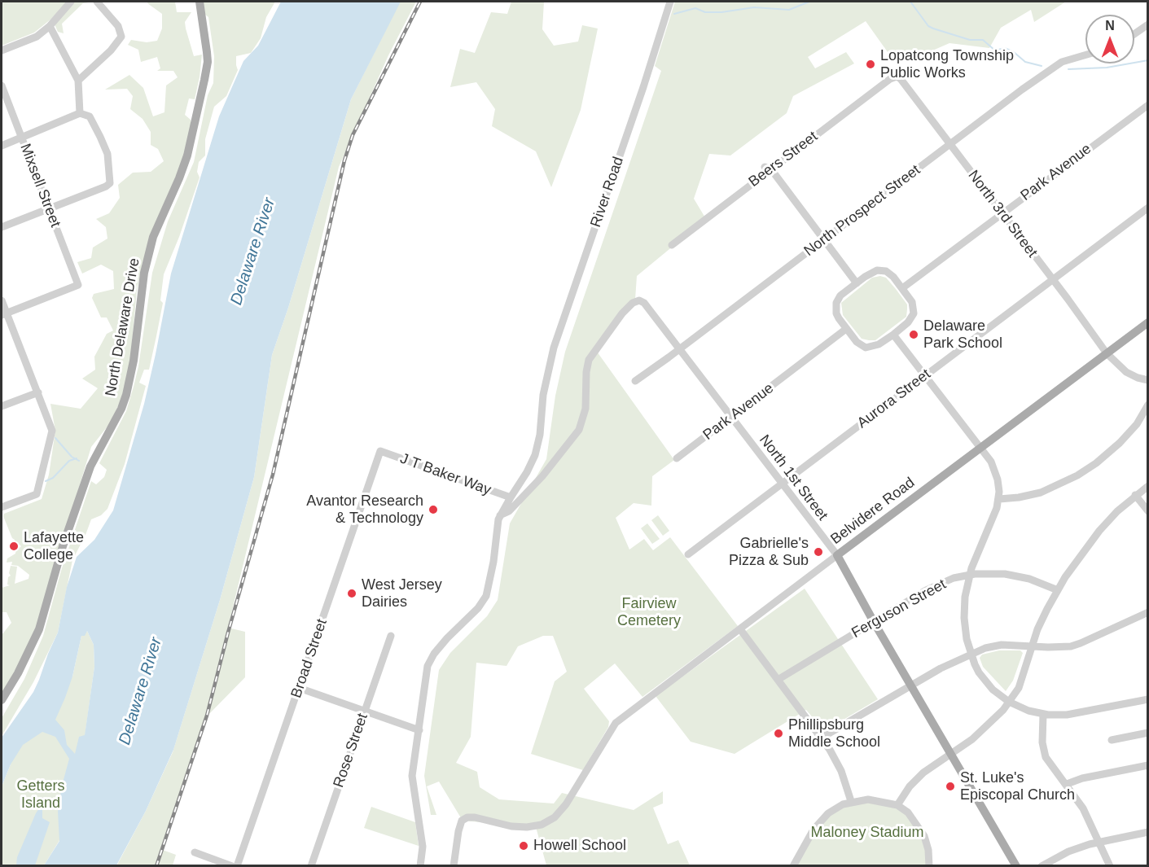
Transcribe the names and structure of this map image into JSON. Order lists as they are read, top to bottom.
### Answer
{
  "streets": {
    "main road": ["North Delaware Drive", "North 1st Street", "Belvidere Road"],
    "street": [
      "Beers Street",
      "Park Avenue",
      "Mixsell Street",
      "River Road",
      "North Prospect Street",
      "North 3rd Street",
      "Aurora Street",
      "J T Baker Way",
      "Ferguson Street",
      "Broad Street",
      "Rose Street"
    ]
  },
  "crossings": [
    ["Beers Street", "North 3rd Street"],
    ["Park Avenue", "North 3rd Street"],
    ["Park Avenue", "North 1st Street"],
    ["River Road", "J T Baker Way"],
    ["River Road", "North 1st Street"],
    ["North Prospect Street", "North 3rd Street"],
    ["North Prospect Street", "North 1st Street"],
    ["North 3rd Street", "Aurora Street"],
    ["North 3rd Street", "Belvidere Road"],
    ["Aurora Street", "North 1st Street"],
    ["J T Baker Way", "Broad Street"],
    ["North 1st Street", "Belvidere Road"],
    ["North 1st Street", "Ferguson Street"]
  ],
  "water": ["Delaware River"],
  "parks": ["Fairview Cemetery", "Getters Island", "Maloney Stadium"],
  "places": [
    "Lopatcong Township Public Works",
    "Delaware Park School",
    "Avantor Research & Technology",
    "Lafayette College",
    "Gabrielle's Pizza & Sub",
    "West Jersey Dairies",
    "Phillipsburg Middle School",
    "St. Luke's Episcopal Church",
    "Howell School"
  ],
  "north": "top"
}
